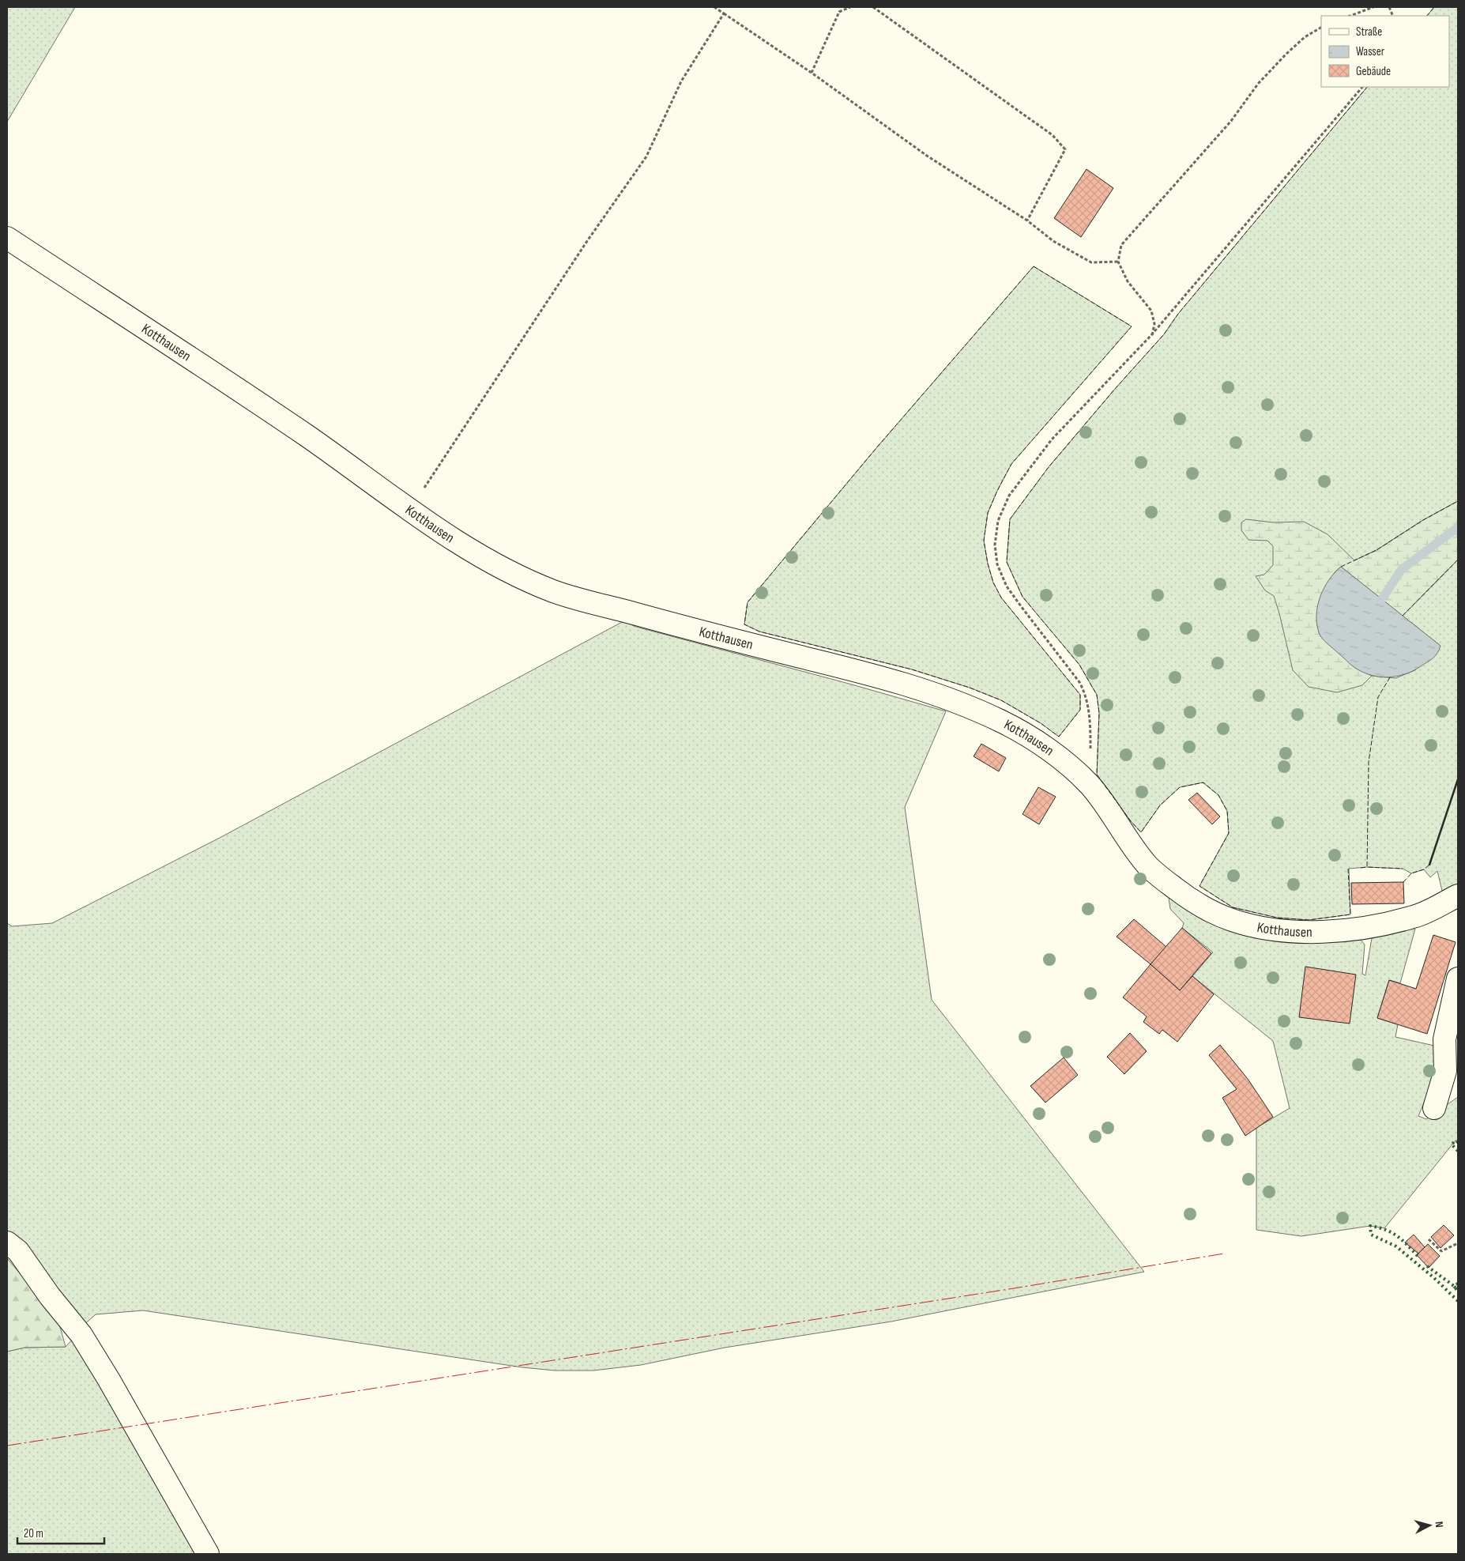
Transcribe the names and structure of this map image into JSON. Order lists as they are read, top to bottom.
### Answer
{
  "streets": {
    "street": ["Kotthausen"]
  },
  "legend": ["Straße", "Wasser", "Gebäude"],
  "scale_bar": "20 m",
  "north": "right"
}
